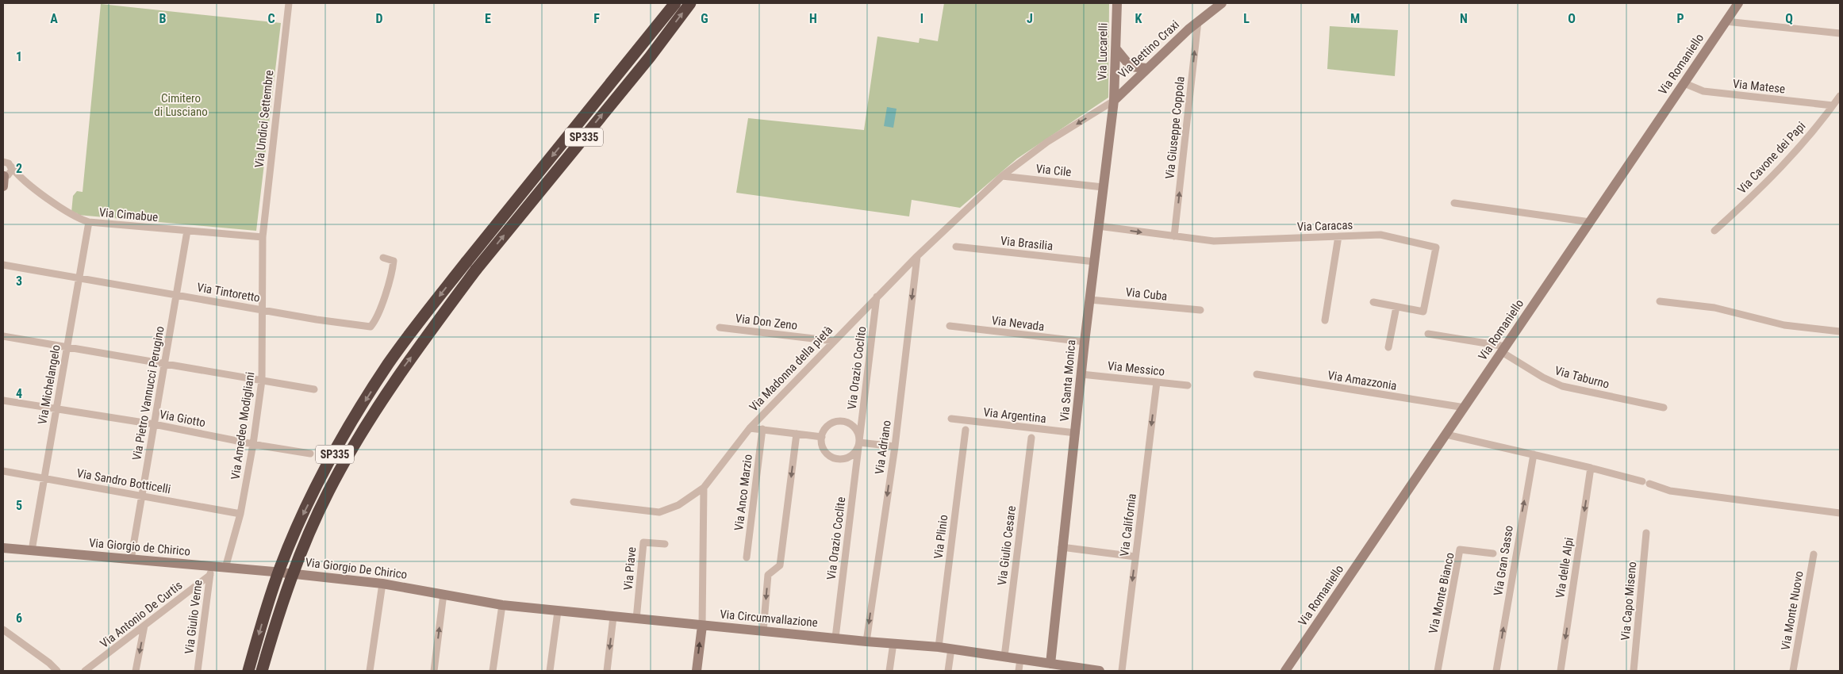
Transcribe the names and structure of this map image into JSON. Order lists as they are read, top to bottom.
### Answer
{
  "streets": {
    "highway": ["SP335"],
    "street": [
      "Via Bettino Craxi",
      "Via Lucarelli",
      "Via Romaniello",
      "Via Matese",
      "Via Undici Settembre",
      "Via Giuseppe Coppola",
      "Via Cavone dei Papi",
      "Via Cile",
      "Via Cimabue",
      "Via Caracas",
      "Via Brasilia",
      "Via Tintoretto",
      "Via Cuba",
      "Via Don Zeno",
      "Via Nevada",
      "Via Orazio Coclito",
      "Via Madonna della pietà",
      "Via Messico",
      "Via Taburno",
      "Via Santa Monica",
      "Via Amazzonia",
      "Via Michelangelo",
      "Via Pietro Vannucci Perugino",
      "Via Argentina",
      "Via Giotto",
      "Via Amedeo Modigliani",
      "Via Adriano",
      "Via Sandro Botticelli",
      "Via Anco Marzio",
      "Via California",
      "Via Plinio",
      "Via Orazio Coclite",
      "Via Giulio Cesare",
      "Via Giorgio de Chirico",
      "Via Gran Sasso",
      "Via delle Alpi",
      "Via Giorgio De Chirico",
      "Via Piave",
      "Via Monte Bianco",
      "Via Capo Miseno",
      "Via Monte Nuovo",
      "Via Antonio De Curtis",
      "Via Giulio Verne",
      "Via Circumvallazione"
    ]
  },
  "crossings": [
    ["Via Bettino Craxi", "Via Lucarelli"],
    ["Via Bettino Craxi", "Via Giuseppe Coppola"],
    ["Via Bettino Craxi", "Via Madonna della pietà"],
    ["Via Bettino Craxi", "Via Santa Monica"],
    ["Via Lucarelli", "Via Madonna della pietà"],
    ["Via Lucarelli", "Via Santa Monica"],
    ["Via Romaniello", "Via Matese"],
    ["Via Romaniello", "Via Taburno"],
    ["Via Romaniello", "Via Amazzonia"],
    ["Via Matese", "Via Cavone dei Papi"],
    ["Via Undici Settembre", "Via Cimabue"],
    ["Via Undici Settembre", "Via Amedeo Modigliani"],
    ["Via Giuseppe Coppola", "Via Caracas"],
    ["Via Cile", "Via Madonna della pietà"],
    ["Via Cile", "Via Santa Monica"],
    ["Via Cimabue", "Via Michelangelo"],
    ["Via Cimabue", "Via Pietro Vannucci Perugino"],
    ["Via Cimabue", "Via Amedeo Modigliani"],
    ["Via Caracas", "Via Santa Monica"],
    ["Via Brasilia", "Via Santa Monica"],
    ["Via Tintoretto", "Via Michelangelo"],
    ["Via Tintoretto", "Via Pietro Vannucci Perugino"],
    ["Via Tintoretto", "Via Amedeo Modigliani"],
    ["Via Cuba", "Via Santa Monica"],
    ["Via Don Zeno", "Via Madonna della pietà"],
    ["Via Nevada", "Via Santa Monica"],
    ["Via Orazio Coclito", "Via Madonna della pietà"],
    ["Via Orazio Coclito", "Via Orazio Coclite"],
    ["Via Madonna della pietà", "Via Santa Monica"],
    ["Via Madonna della pietà", "Via Adriano"],
    ["Via Messico", "Via Santa Monica"],
    ["Via Messico", "Via California"],
    ["Via Santa Monica", "Via Argentina"],
    ["Via Santa Monica", "Via Circumvallazione"],
    ["Via Michelangelo", "Via Giotto"],
    ["Via Michelangelo", "Via Sandro Botticelli"],
    ["Via Michelangelo", "Via Giorgio de Chirico"],
    ["Via Pietro Vannucci Perugino", "Via Giotto"],
    ["Via Pietro Vannucci Perugino", "Via Sandro Botticelli"],
    ["Via Pietro Vannucci Perugino", "Via Giorgio de Chirico"],
    ["Via Giotto", "Via Amedeo Modigliani"],
    ["Via Amedeo Modigliani", "Via Sandro Botticelli"],
    ["Via Amedeo Modigliani", "Via Giorgio de Chirico"],
    ["Via Adriano", "Via Circumvallazione"],
    ["Via Plinio", "Via Circumvallazione"],
    ["Via Orazio Coclite", "Via Circumvallazione"],
    ["Via Giulio Cesare", "Via Circumvallazione"],
    ["Via Giorgio de Chirico", "Via Giorgio De Chirico"],
    ["Via Giorgio de Chirico", "Via Antonio De Curtis"],
    ["Via Giorgio de Chirico", "Via Giulio Verne"],
    ["Via Giorgio De Chirico", "Via Circumvallazione"],
    ["Via Piave", "Via Circumvallazione"],
    ["Via Antonio De Curtis", "Via Giulio Verne"]
  ],
  "one_way": [
    "Via Giuseppe Coppola",
    "Via Adriano",
    "Via California",
    "Via Gran Sasso",
    "Via delle Alpi"
  ],
  "parks": ["Cimitero di Lusciano"],
  "grid": {
    "columns": [
      "A",
      "B",
      "C",
      "D",
      "E",
      "F",
      "G",
      "H",
      "I",
      "J",
      "K",
      "L",
      "M",
      "N",
      "O",
      "P",
      "Q"
    ],
    "rows": [
      "1",
      "2",
      "3",
      "4",
      "5",
      "6"
    ]
  }
}
